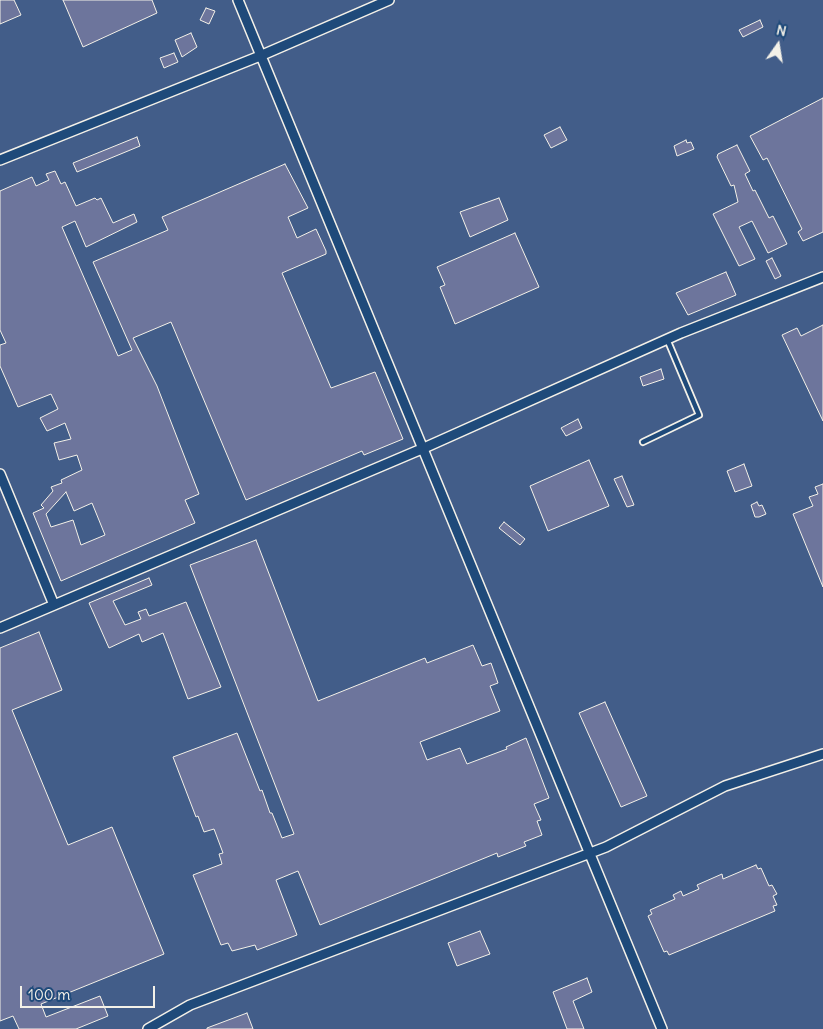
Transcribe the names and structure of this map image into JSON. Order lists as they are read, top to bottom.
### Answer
{
  "scale_bar": "100 m",
  "north": "top"
}
